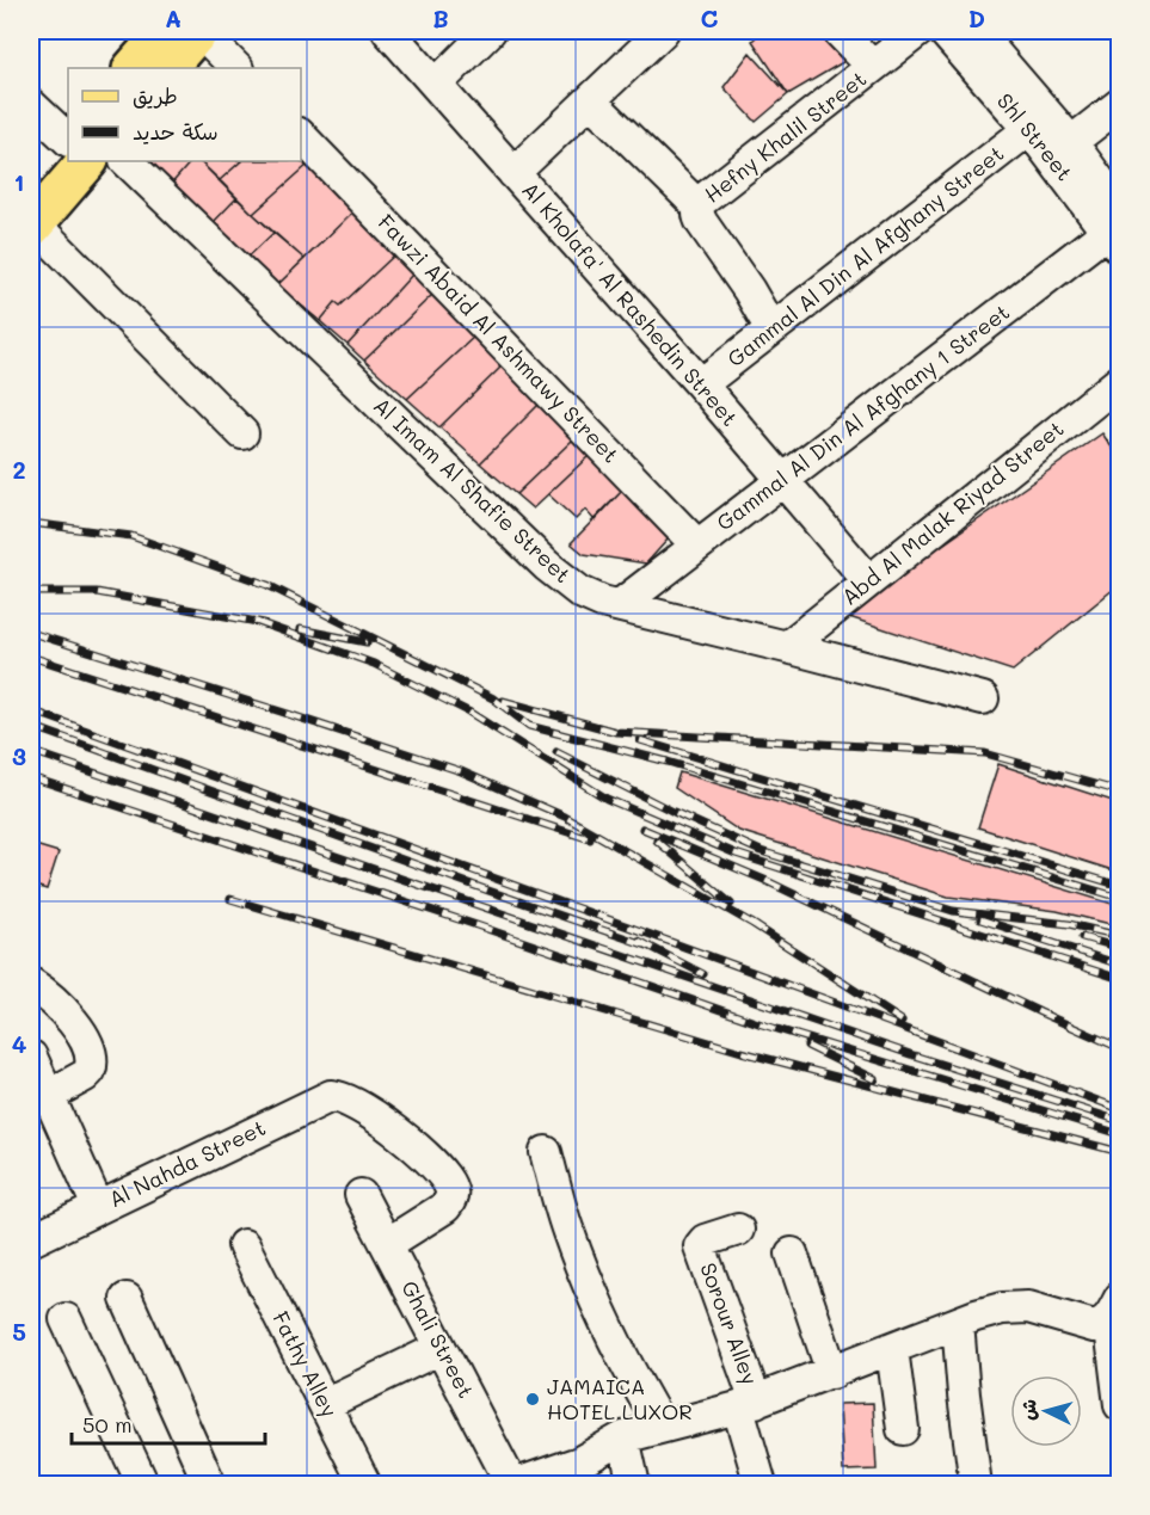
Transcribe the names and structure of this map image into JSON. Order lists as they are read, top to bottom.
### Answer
{
  "streets": {
    "street": [
      "Hefny Khalil Street",
      "Shl Street",
      "Gammal Al Din Al Afghany Street",
      "Al Kholafa' Al Rashedin Street",
      "Fawzi Abaid Al Ashmawy Street",
      "Gammal Al Din Al Afghany 1 Street",
      "Al Imam Al Shafie Street",
      "Abd Al Malak Riyad Street",
      "Al Nahda Street",
      "Sorour Alley",
      "Ghali Street",
      "Fathy Alley"
    ]
  },
  "crossings": [
    ["Hefny Khalil Street", "Gammal Al Din Al Afghany Street"],
    ["Shl Street", "Gammal Al Din Al Afghany Street"],
    ["Shl Street", "Gammal Al Din Al Afghany 1 Street"],
    ["Gammal Al Din Al Afghany Street", "Al Kholafa' Al Rashedin Street"],
    ["Al Kholafa' Al Rashedin Street", "Gammal Al Din Al Afghany 1 Street"],
    ["Al Kholafa' Al Rashedin Street", "Abd Al Malak Riyad Street"],
    ["Fawzi Abaid Al Ashmawy Street", "Gammal Al Din Al Afghany 1 Street"],
    ["Gammal Al Din Al Afghany 1 Street", "Al Imam Al Shafie Street"],
    ["Al Imam Al Shafie Street", "Abd Al Malak Riyad Street"],
    ["Al Nahda Street", "Ghali Street"]
  ],
  "places": ["JAMAICA HOTEL LUXOR"],
  "legend": ["طريق", "سكة حديد"],
  "scale_bar": "50 m",
  "north": "left",
  "grid": {
    "columns": [
      "A",
      "B",
      "C",
      "D"
    ],
    "rows": [
      "1",
      "2",
      "3",
      "4",
      "5"
    ]
  }
}
